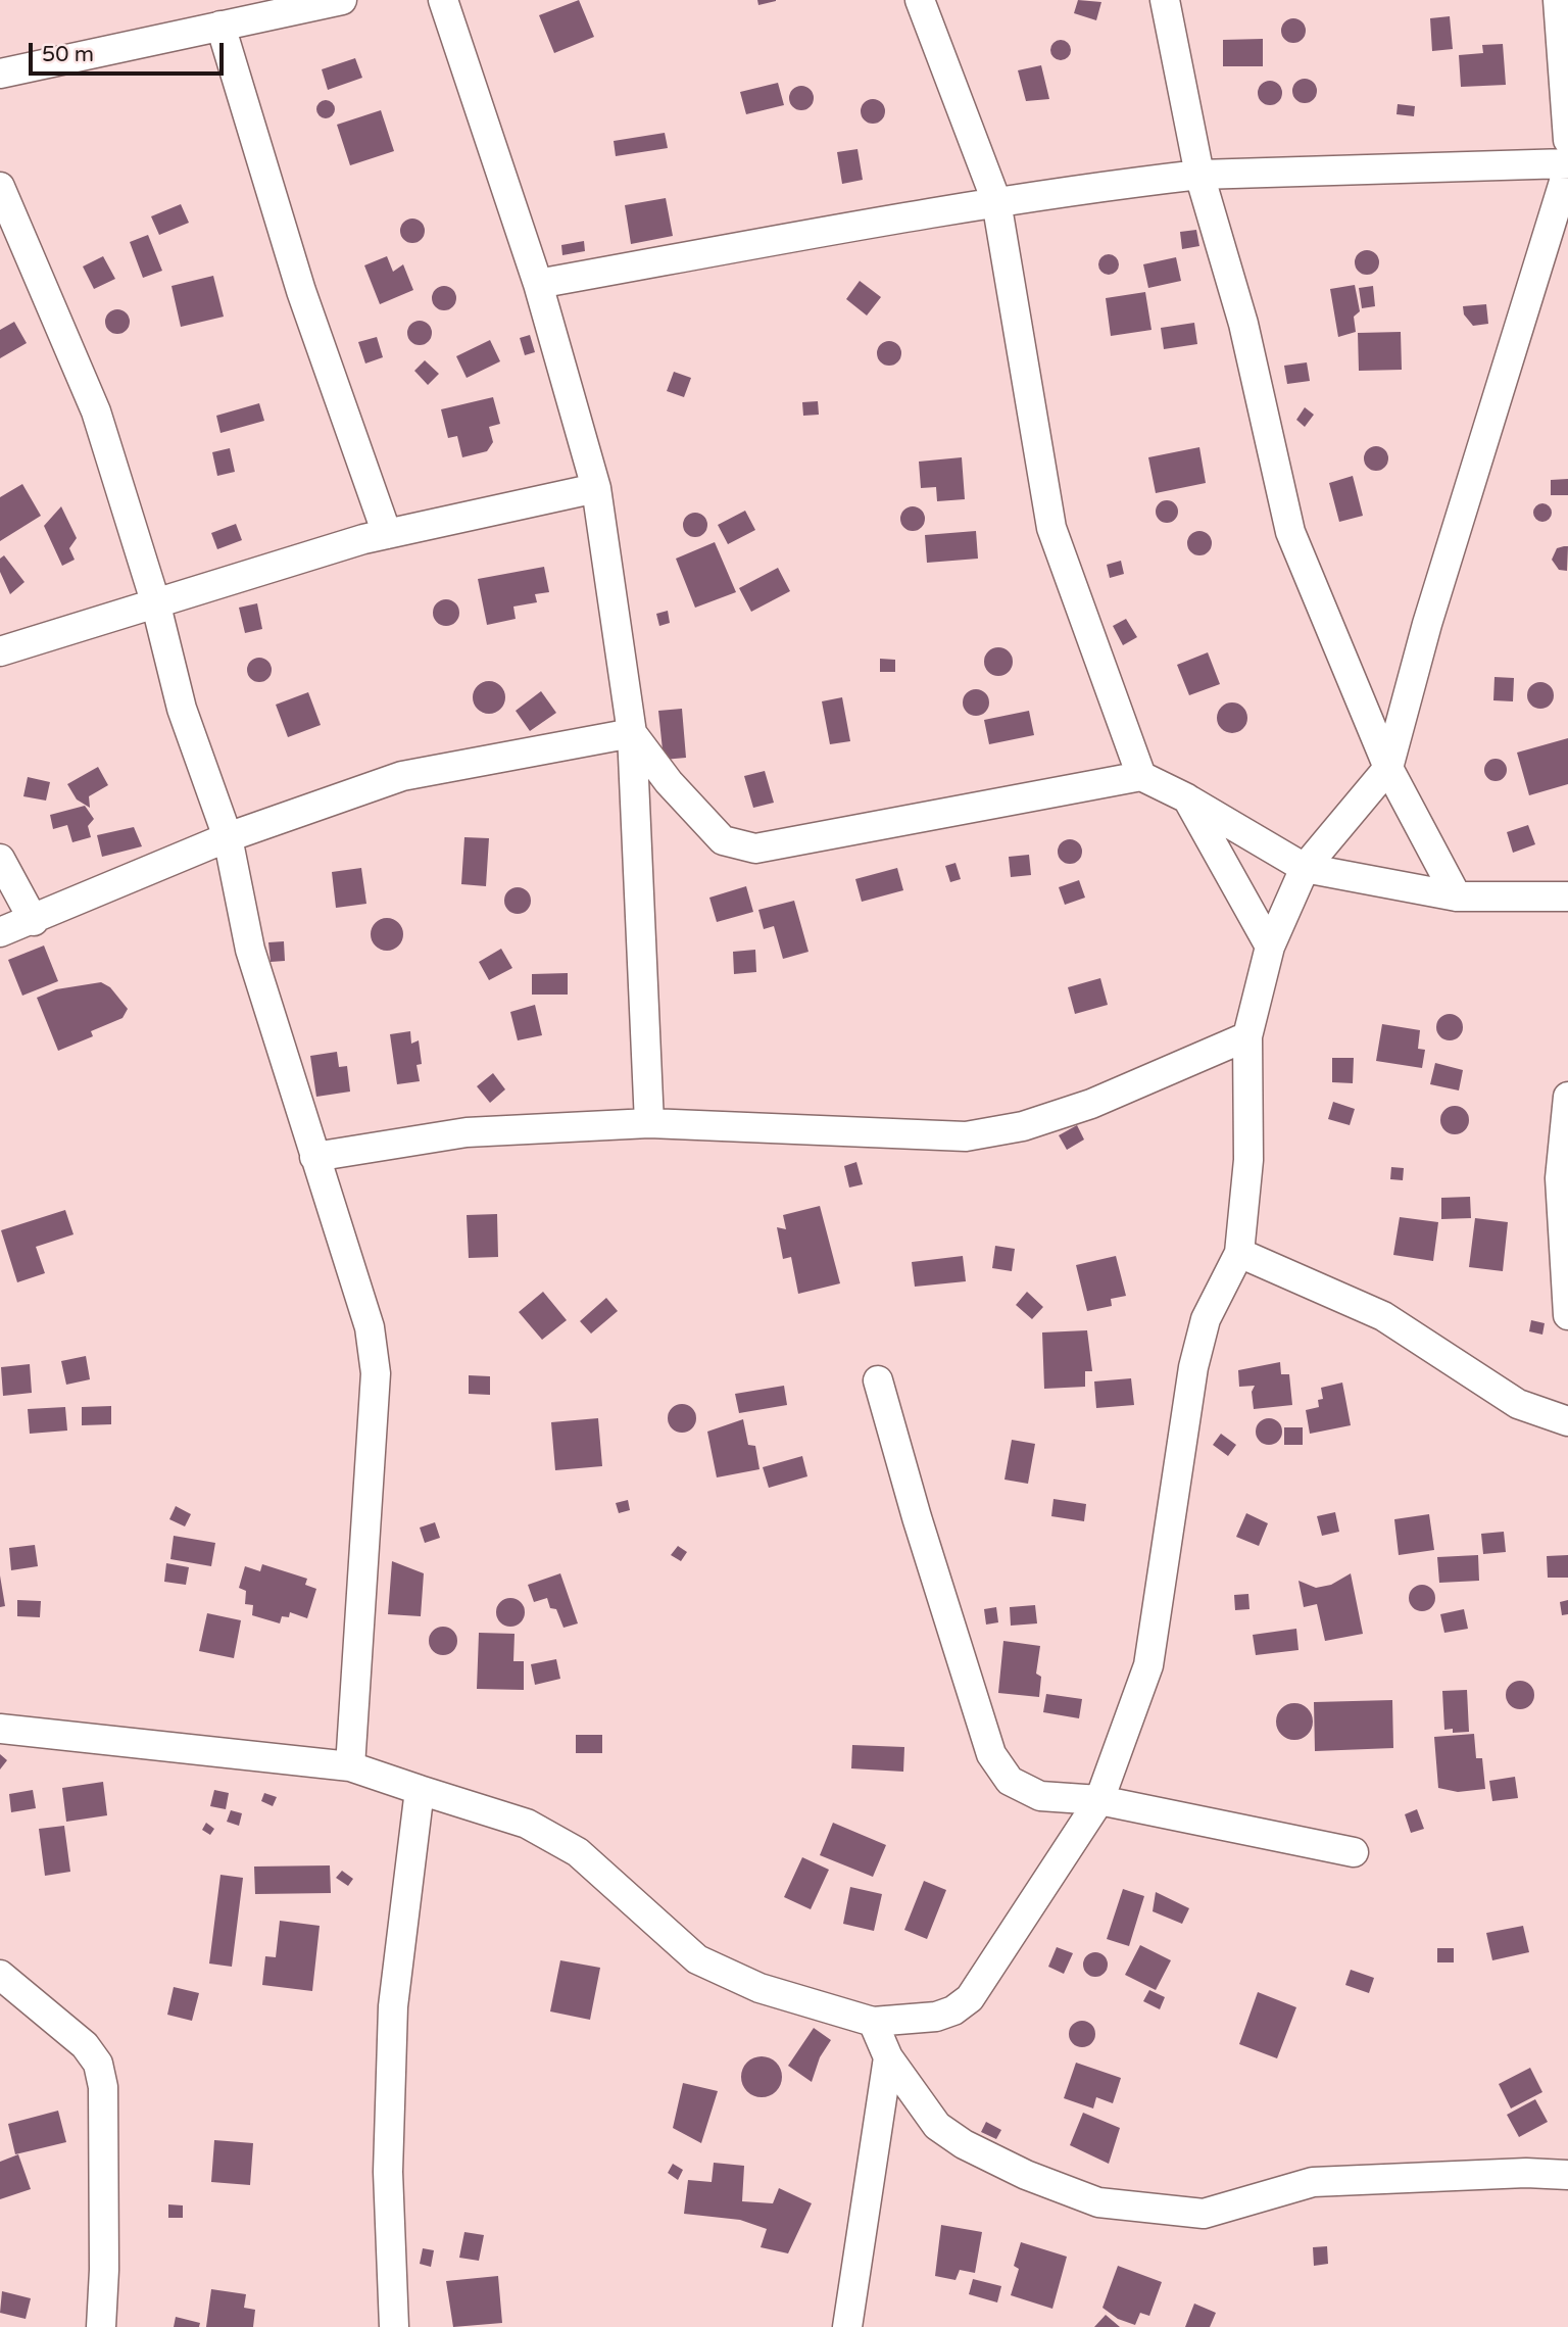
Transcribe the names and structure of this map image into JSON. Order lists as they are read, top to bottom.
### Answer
{
  "scale_bar": "50 m"
}
